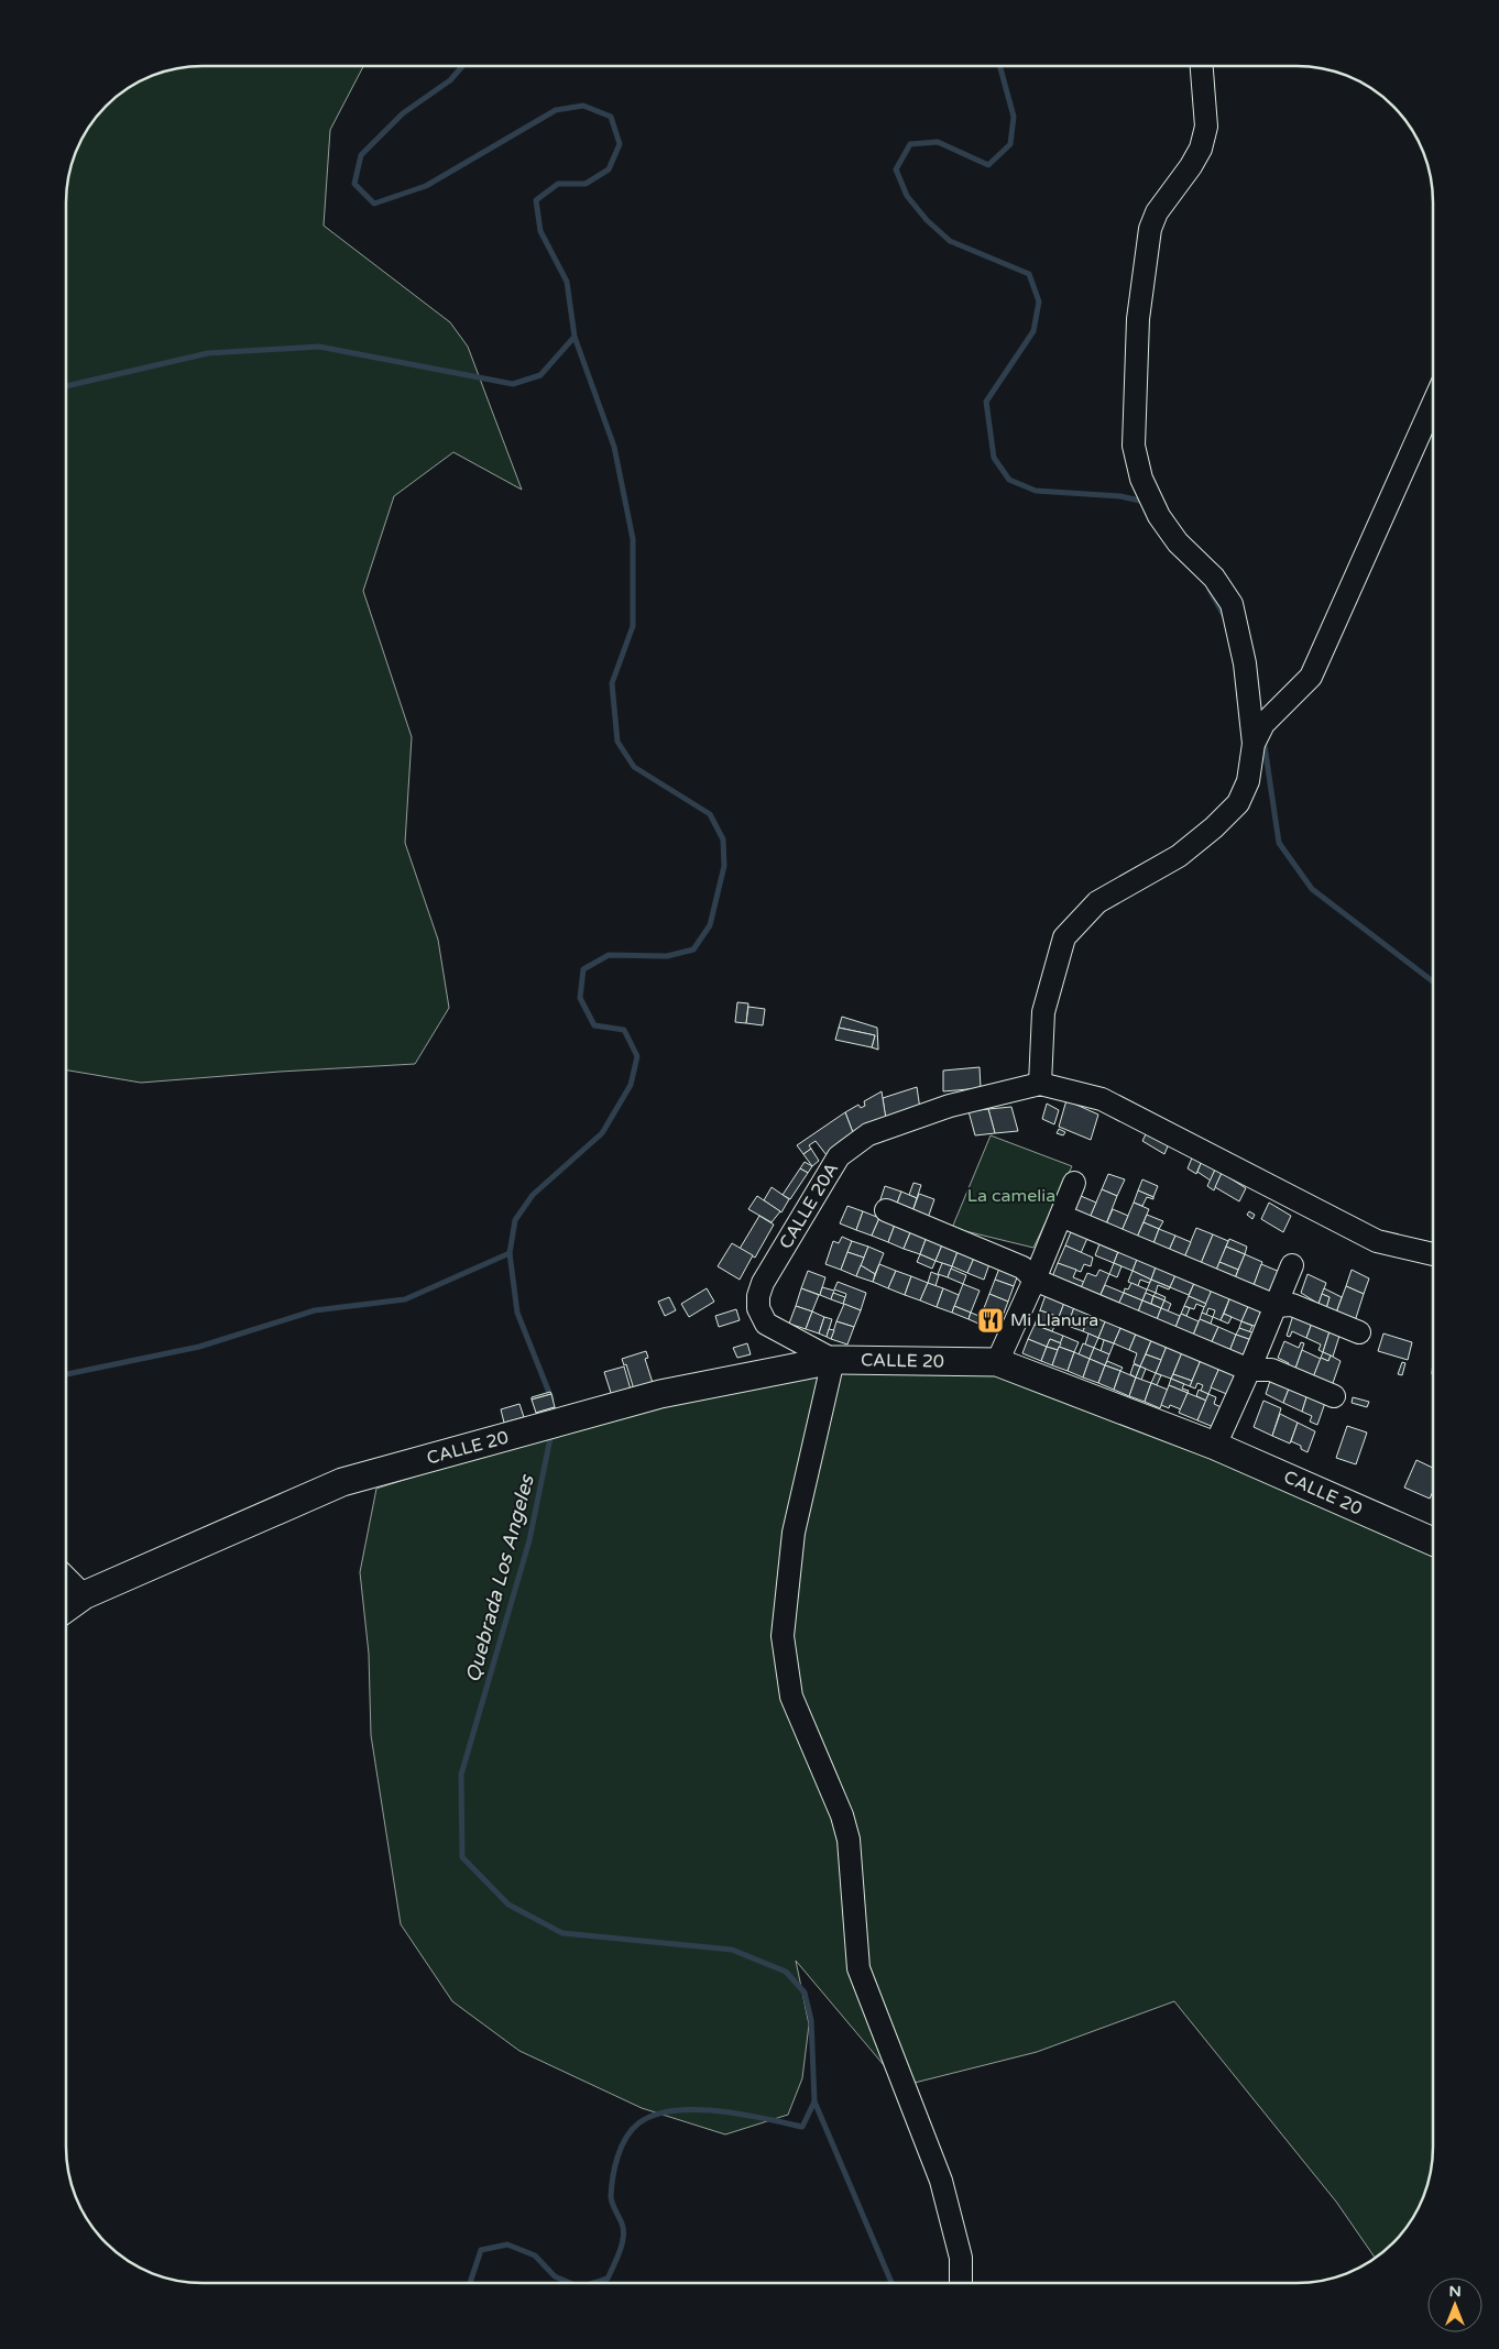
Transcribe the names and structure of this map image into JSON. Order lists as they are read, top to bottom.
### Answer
{
  "streets": {
    "main road": ["CALLE 20"],
    "street": ["CALLE 20A"]
  },
  "crossings": [
    ["CALLE 20A", "CALLE 20"]
  ],
  "water": ["Quebrada Los Angeles"],
  "parks": ["La camelia"],
  "places": {
    "restaurant": ["Mi Llanura"]
  },
  "north": "top"
}
